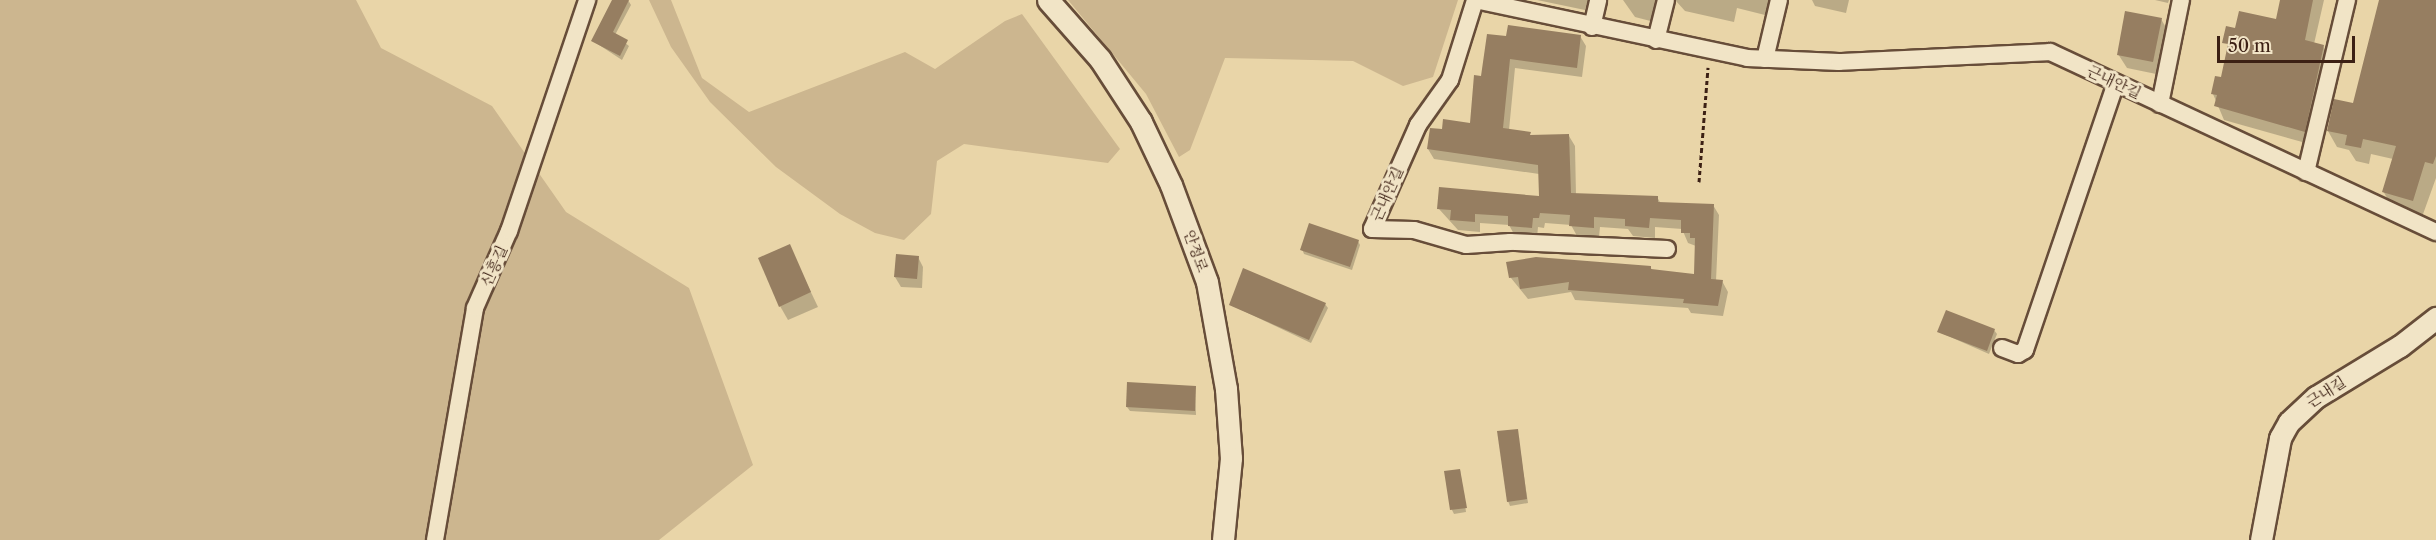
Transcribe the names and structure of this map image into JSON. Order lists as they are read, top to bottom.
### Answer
{
  "streets": {
    "street": [
      "근내안길",
      "안정로",
      "신흥길",
      "근내길"
    ]
  },
  "scale_bar": "50 m"
}
